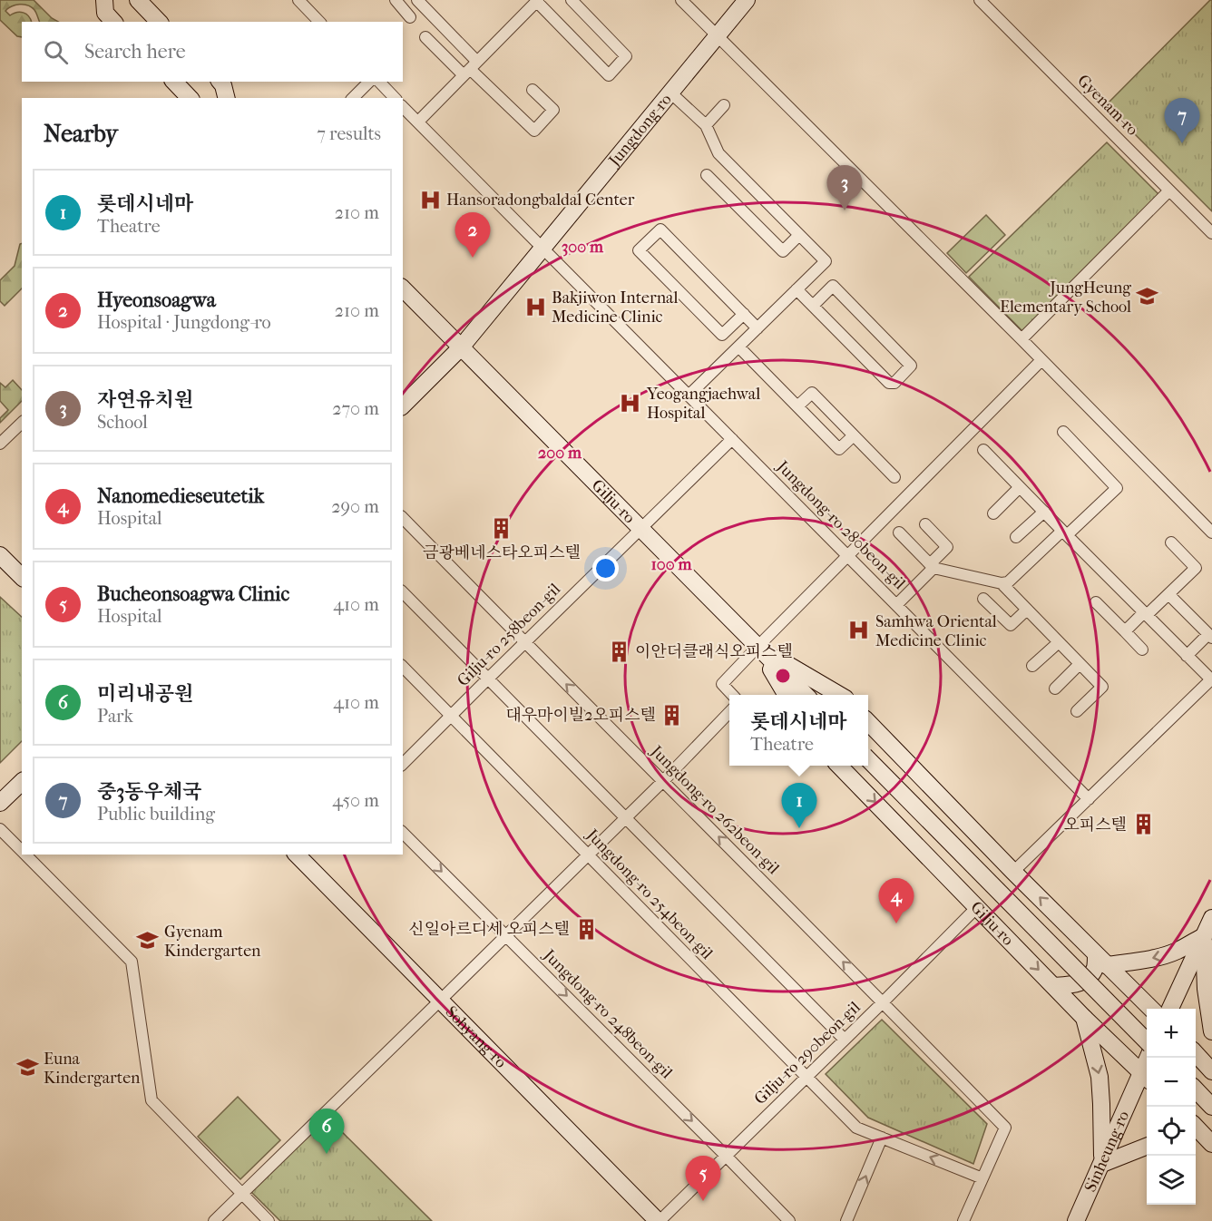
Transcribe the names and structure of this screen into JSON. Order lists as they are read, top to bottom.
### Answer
{
  "streets": {
    "street": [
      "Gyenam-ro",
      "Jungdong-ro",
      "Gilju-ro",
      "Jungdong-ro 280beon-gil",
      "Gilju-ro 258beon-gil",
      "Jungdong-ro 262beon-gil",
      "Jungdong-ro 254beon-gil",
      "Jungdong-ro 248beon-gil",
      "Sohyang-ro",
      "Gilju-ro 290beon-gil",
      "Sinheung-ro"
    ]
  },
  "crossings": [
    ["Jungdong-ro", "Gilju-ro"],
    ["Jungdong-ro", "Jungdong-ro 280beon-gil"],
    ["Gilju-ro", "Gilju-ro 258beon-gil"],
    ["Gilju-ro", "Gilju-ro 290beon-gil"],
    ["Gilju-ro", "Sinheung-ro"],
    ["Jungdong-ro 280beon-gil", "Gilju-ro 258beon-gil"],
    ["Gilju-ro 258beon-gil", "Jungdong-ro 262beon-gil"],
    ["Gilju-ro 258beon-gil", "Jungdong-ro 254beon-gil"],
    ["Jungdong-ro 262beon-gil", "Jungdong-ro 254beon-gil"],
    ["Jungdong-ro 262beon-gil", "Gilju-ro 290beon-gil"],
    ["Jungdong-ro 254beon-gil", "Gilju-ro 290beon-gil"],
    ["Jungdong-ro 248beon-gil", "Gilju-ro 290beon-gil"],
    ["Sohyang-ro", "Gilju-ro 290beon-gil"]
  ],
  "one_way": ["Jungdong-ro 248beon-gil"],
  "places": {
    "hospital": [
      "Hansoradongbaldal Center",
      "Bakjiwon Internal Medicine Clinic",
      "Yeogangjaehwal Hospital",
      "Samhwa Oriental Medicine Clinic"
    ],
    "school or university": ["JungHeung Elementary School", "Gyenam Kindergarten", "Euna Kindergarten"],
    "building": [
      "금광베네스타오피스텔",
      "이안더클래식오피스텔",
      "대우마이빌2오피스텔",
      "오피스텔",
      "신일아르디세 오피스텔"
    ]
  },
  "page": {
    "search": "Search here",
    "pins": [
      "7",
      "3",
      "2",
      "1",
      "4",
      "6",
      "5"
    ],
    "heading": ["Nearby", "7 results"],
    "list": [
      {
        "mark": "1",
        "name": "롯데시네마",
        "note": "Theatre",
        "value": "210 m"
      },
      {
        "mark": "2",
        "name": "Hyeonsoagwa",
        "note": "Hospital · Jungdong-ro",
        "value": "210 m"
      },
      {
        "mark": "3",
        "name": "자연유치원",
        "note": "School",
        "value": "270 m"
      },
      {
        "mark": "4",
        "name": "Nanomedieseutetik",
        "note": "Hospital",
        "value": "290 m"
      },
      {
        "mark": "5",
        "name": "Bucheonsoagwa Clinic",
        "note": "Hospital",
        "value": "410 m"
      },
      {
        "mark": "6",
        "name": "미리내공원",
        "note": "Park",
        "value": "410 m"
      },
      {
        "mark": "7",
        "name": "중3동우체국",
        "note": "Public building",
        "value": "450 m"
      }
    ],
    "popup": ["롯데시네마", "Theatre"],
    "map_buttons": ["+", "−"]
  },
  "rings": ["300 m", "200 m", "100 m"]
}
